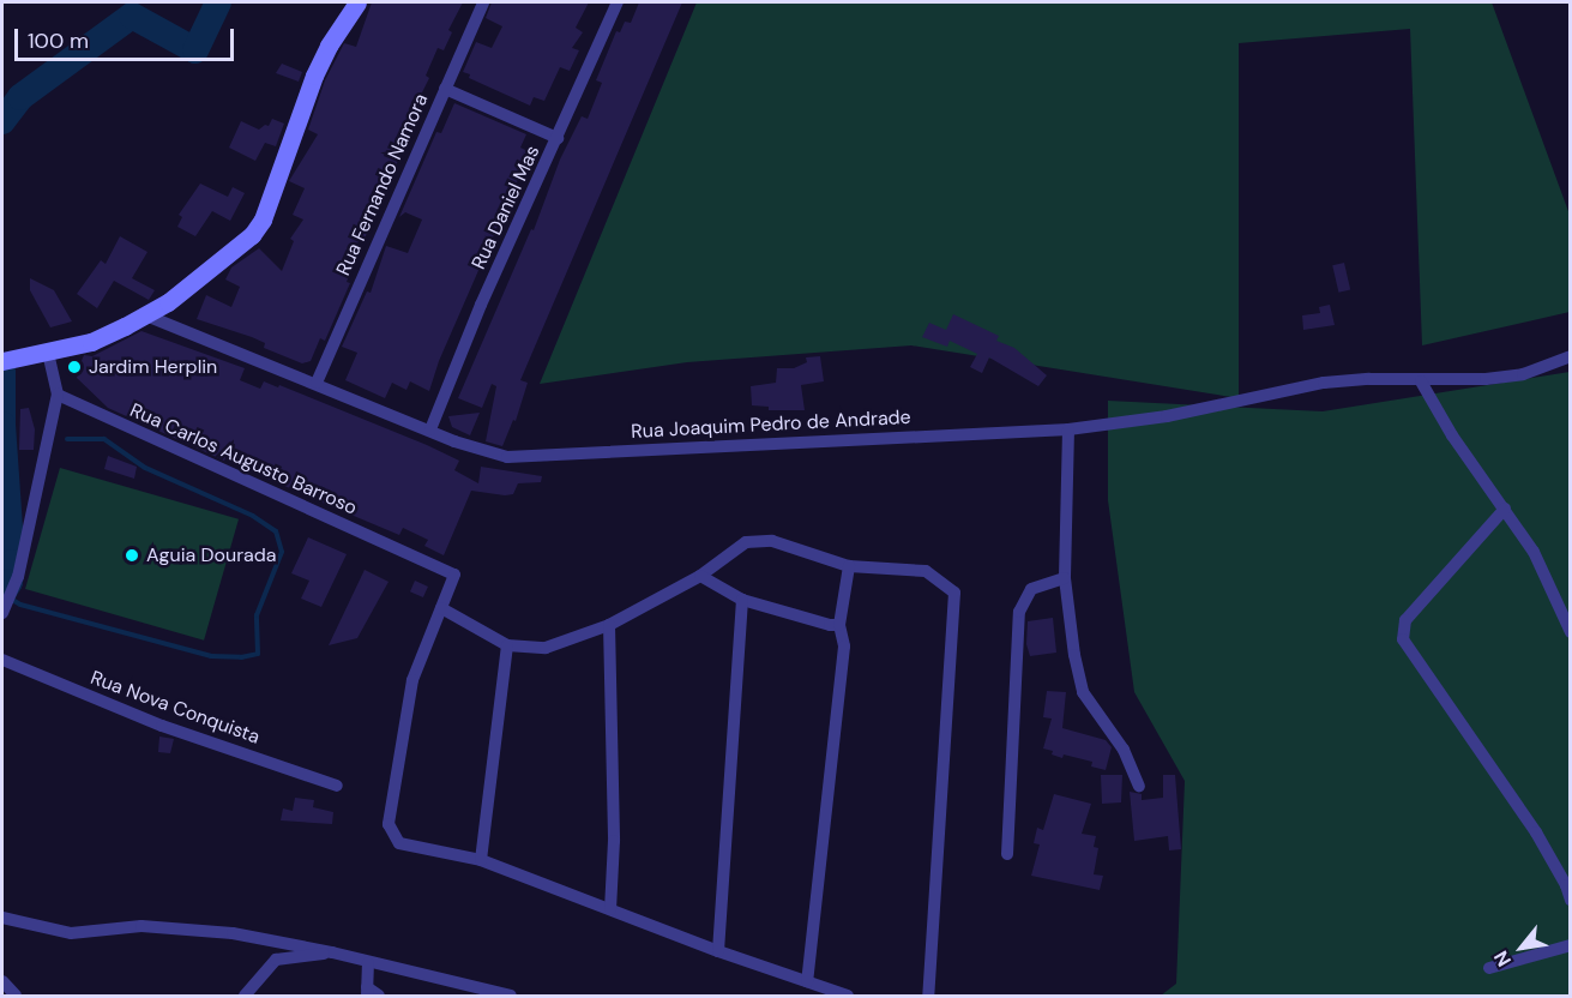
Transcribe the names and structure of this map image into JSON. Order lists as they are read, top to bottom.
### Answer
{
  "streets": {
    "street": [
      "Rua Fernando Namora",
      "Rua Daniel Mas",
      "Rua Joaquim Pedro de Andrade",
      "Rua Carlos Augusto Barroso",
      "Rua Nova Conquista"
    ]
  },
  "crossings": [
    ["Rua Fernando Namora", "Rua Joaquim Pedro de Andrade"],
    ["Rua Daniel Mas", "Rua Joaquim Pedro de Andrade"]
  ],
  "places": ["Jardim Herplin", "Aguia Dourada"],
  "scale_bar": "100 m",
  "north": "bottom left"
}
